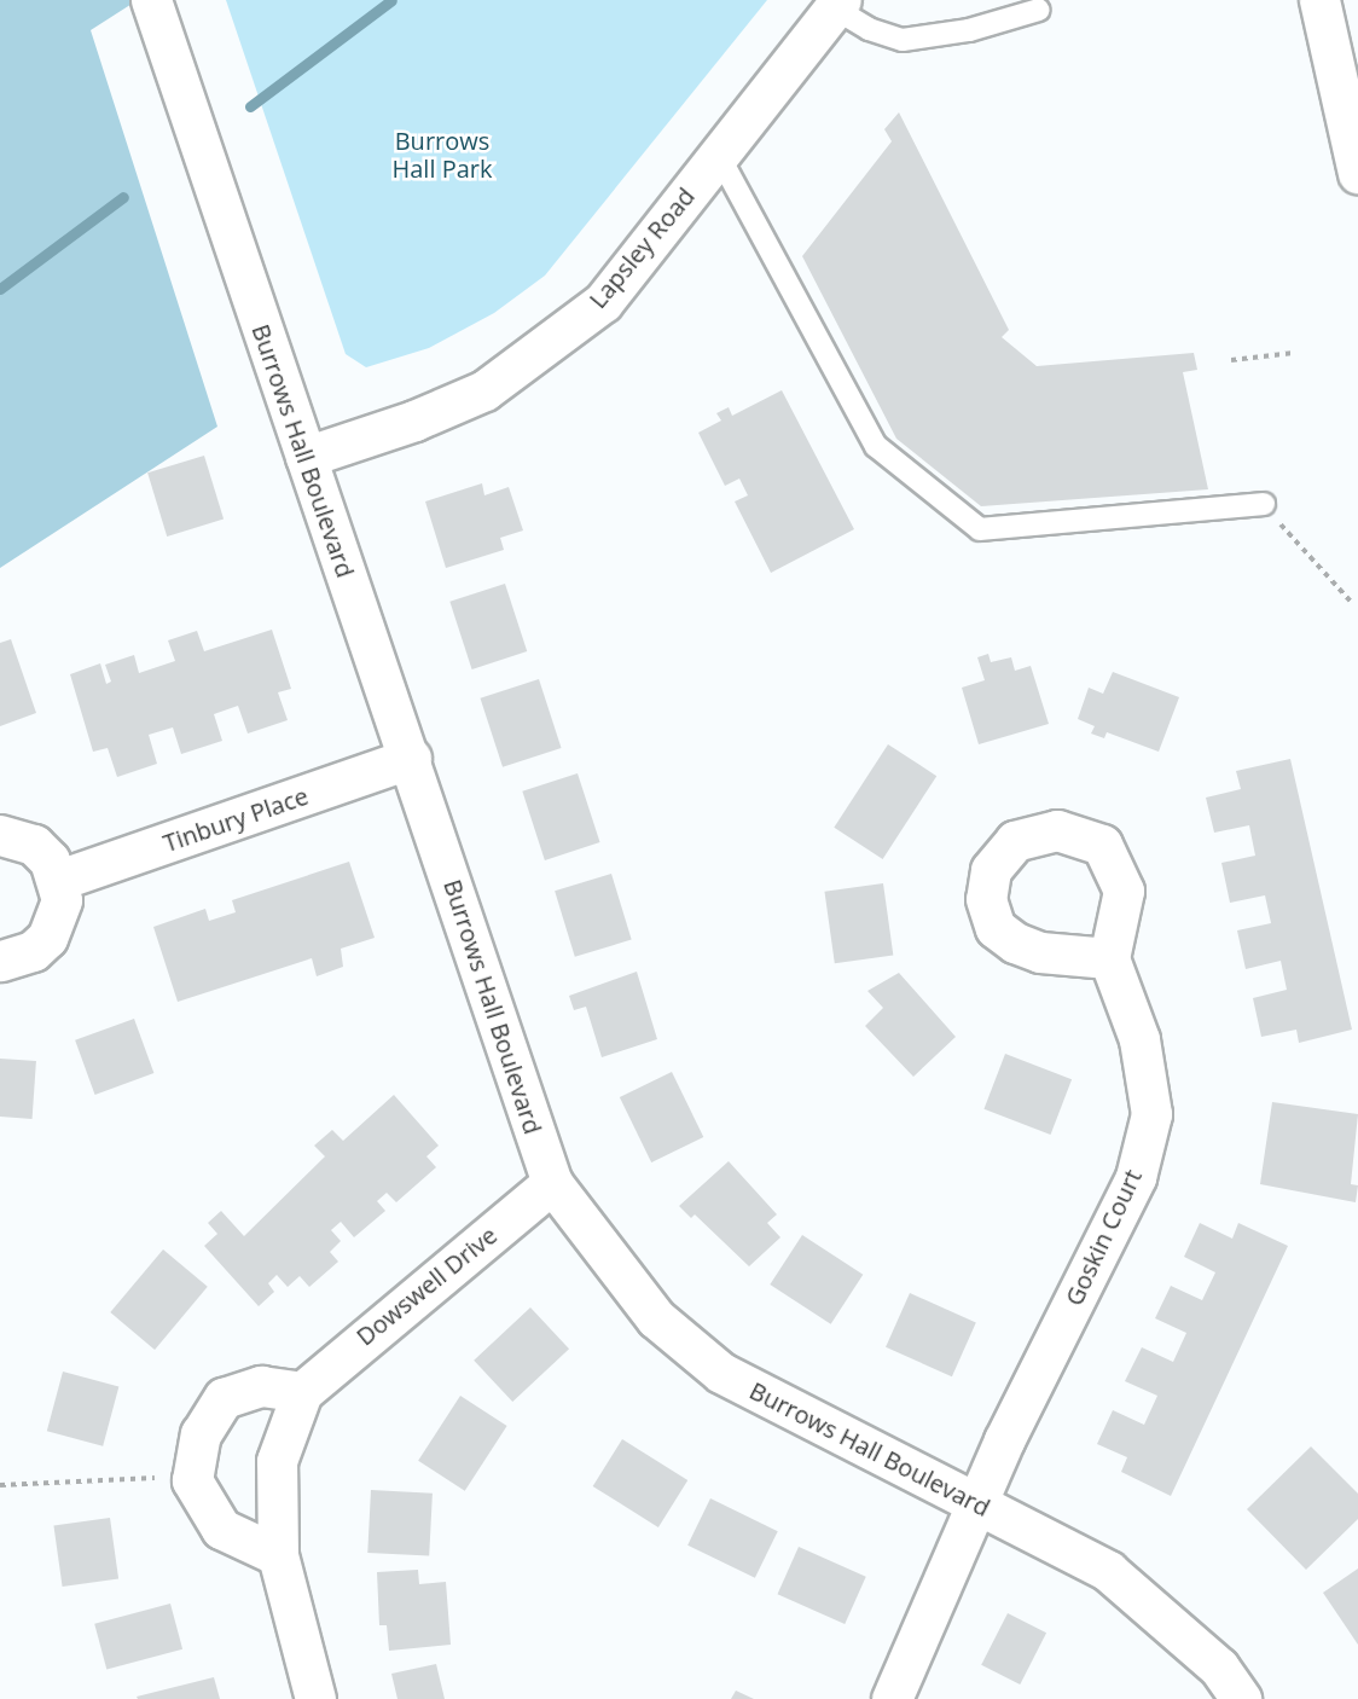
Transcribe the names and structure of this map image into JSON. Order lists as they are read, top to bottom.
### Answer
{
  "streets": {
    "street": [
      "Lapsley Road",
      "Burrows Hall Boulevard",
      "Tinbury Place",
      "Goskin Court",
      "Dowswell Drive"
    ]
  },
  "crossings": [
    ["Lapsley Road", "Burrows Hall Boulevard"],
    ["Burrows Hall Boulevard", "Tinbury Place"],
    ["Burrows Hall Boulevard", "Goskin Court"],
    ["Burrows Hall Boulevard", "Dowswell Drive"]
  ],
  "parks": ["Burrows Hall Park"]
}
